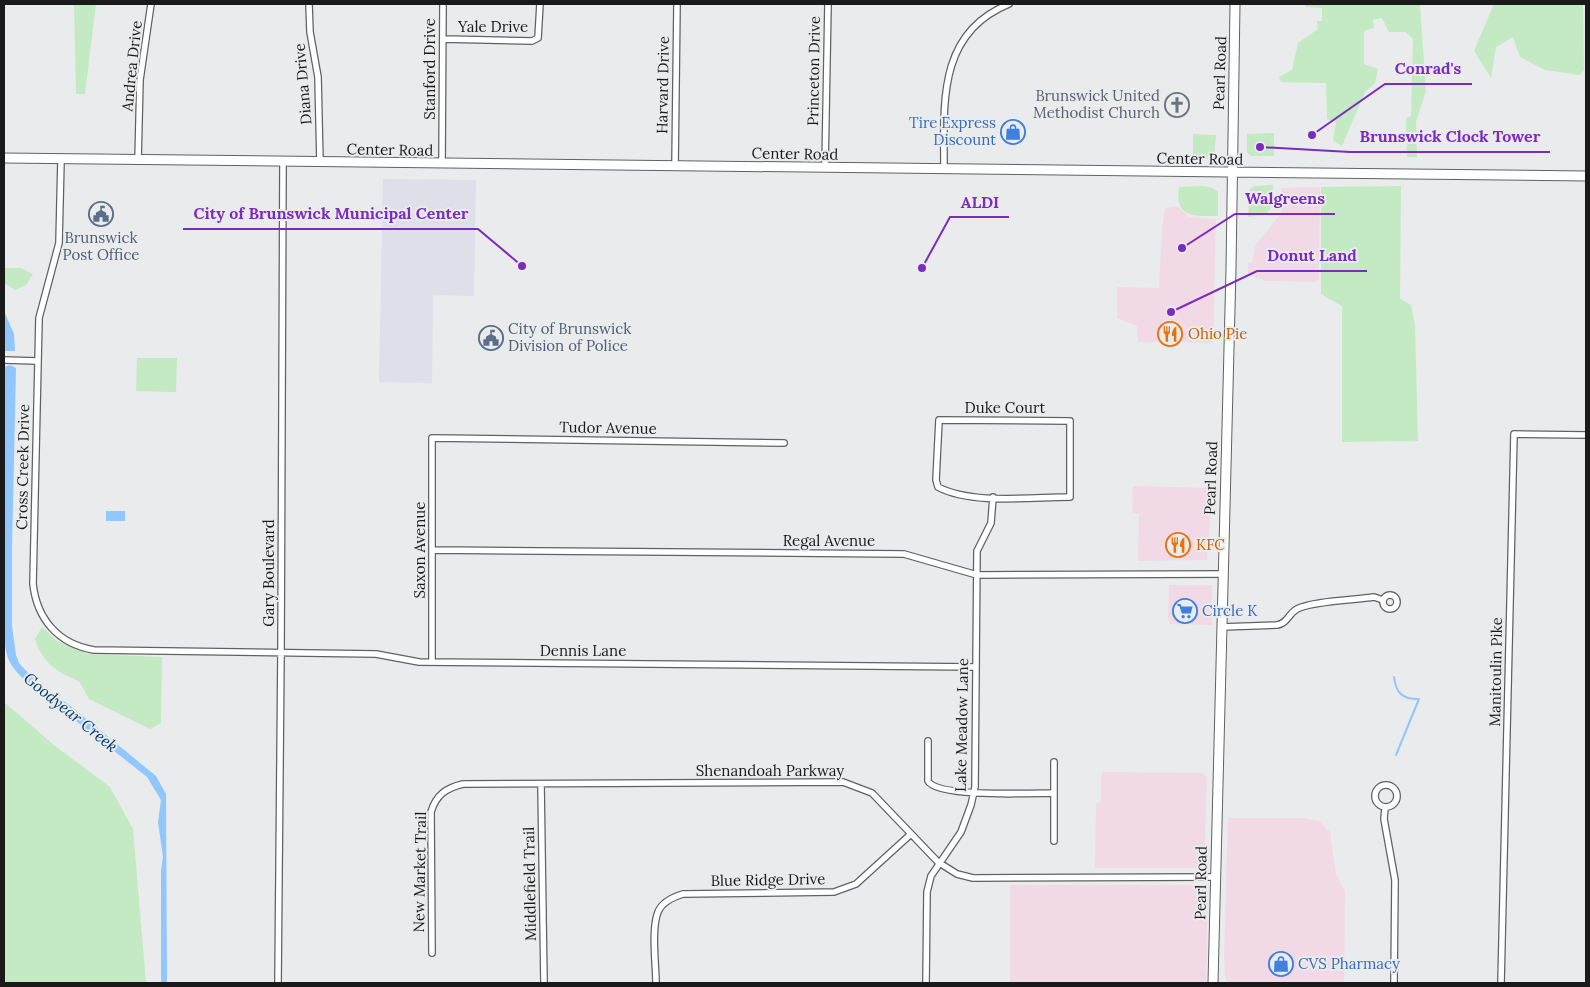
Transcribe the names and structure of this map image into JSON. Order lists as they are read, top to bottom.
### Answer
{
  "streets": {
    "main road": ["Pearl Road", "Center Road"],
    "street": [
      "Yale Drive",
      "Andrea Drive",
      "Stanford Drive",
      "Princeton Drive",
      "Diana Drive",
      "Harvard Drive",
      "Duke Court",
      "Tudor Avenue",
      "Cross Creek Drive",
      "Regal Avenue",
      "Saxon Avenue",
      "Gary Boulevard",
      "Dennis Lane",
      "Manitoulin Pike",
      "Lake Meadow Lane",
      "Shenandoah Parkway",
      "New Market Trail",
      "Blue Ridge Drive",
      "Middlefield Trail"
    ]
  },
  "crossings": [
    ["Yale Drive", "Stanford Drive"],
    ["Andrea Drive", "Center Road"],
    ["Stanford Drive", "Center Road"],
    ["Princeton Drive", "Center Road"],
    ["Pearl Road", "Center Road"],
    ["Pearl Road", "Regal Avenue"],
    ["Pearl Road", "Shenandoah Parkway"],
    ["Diana Drive", "Center Road"],
    ["Harvard Drive", "Center Road"],
    ["Center Road", "Cross Creek Drive"],
    ["Center Road", "Gary Boulevard"],
    ["Duke Court", "Lake Meadow Lane"],
    ["Tudor Avenue", "Saxon Avenue"],
    ["Cross Creek Drive", "Dennis Lane"],
    ["Regal Avenue", "Saxon Avenue"],
    ["Regal Avenue", "Lake Meadow Lane"],
    ["Saxon Avenue", "Dennis Lane"],
    ["Gary Boulevard", "Dennis Lane"],
    ["Dennis Lane", "Lake Meadow Lane"],
    ["Lake Meadow Lane", "Shenandoah Parkway"],
    ["Shenandoah Parkway", "New Market Trail"],
    ["Shenandoah Parkway", "Blue Ridge Drive"],
    ["Shenandoah Parkway", "Middlefield Trail"]
  ],
  "water": ["Goodyear Creek"],
  "places": {
    "church": ["Brunswick United Methodist Church"],
    "shop": ["Tire Express Discount", "CVS Pharmacy"],
    "other": [
      "Conrad's",
      "Brunswick Clock Tower",
      "Walgreens",
      "City of Brunswick Municipal Center",
      "ALDI",
      "Donut Land"
    ],
    "public building": ["Brunswick Post Office", "City of Brunswick Division of Police"],
    "restaurant": ["Ohio Pie", "KFC"],
    "supermarket": ["Circle K"]
  }
}
